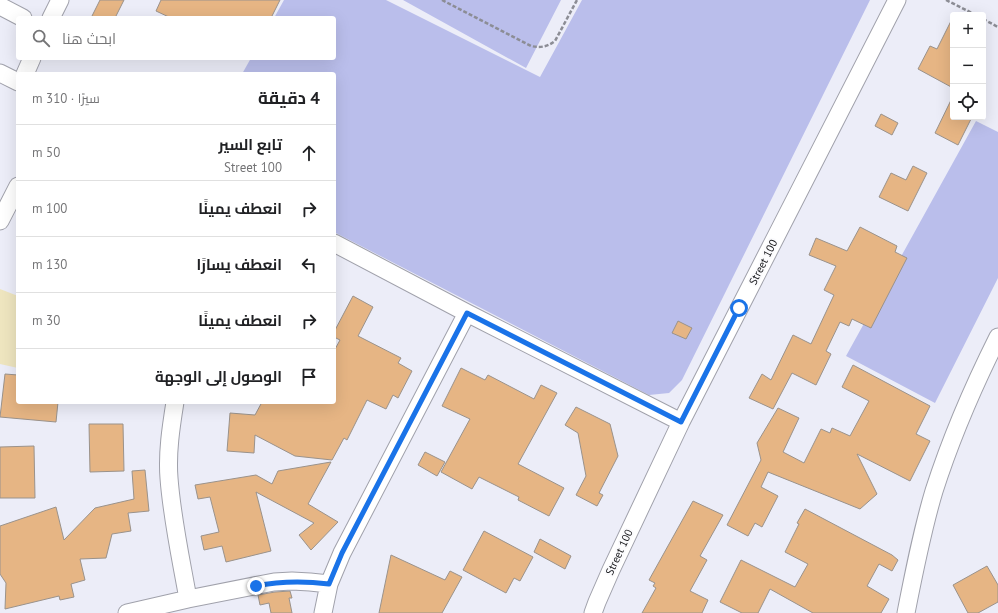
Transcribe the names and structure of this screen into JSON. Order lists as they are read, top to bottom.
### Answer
{
  "streets": {
    "street": ["Street 100"]
  },
  "page": {
    "map_buttons": ["+", "−"],
    "search": "ابحث هنا",
    "heading": ["4 دقيقة", "سيرًا · 310 m"],
    "list": [
      ["تابع السير", "Street 100", "50 m"],
      ["انعطف يمينًا", "100 m"],
      ["انعطف يسارًا", "130 m"],
      ["انعطف يمينًا", "30 m"],
      "الوصول إلى الوجهة"
    ]
  }
}
